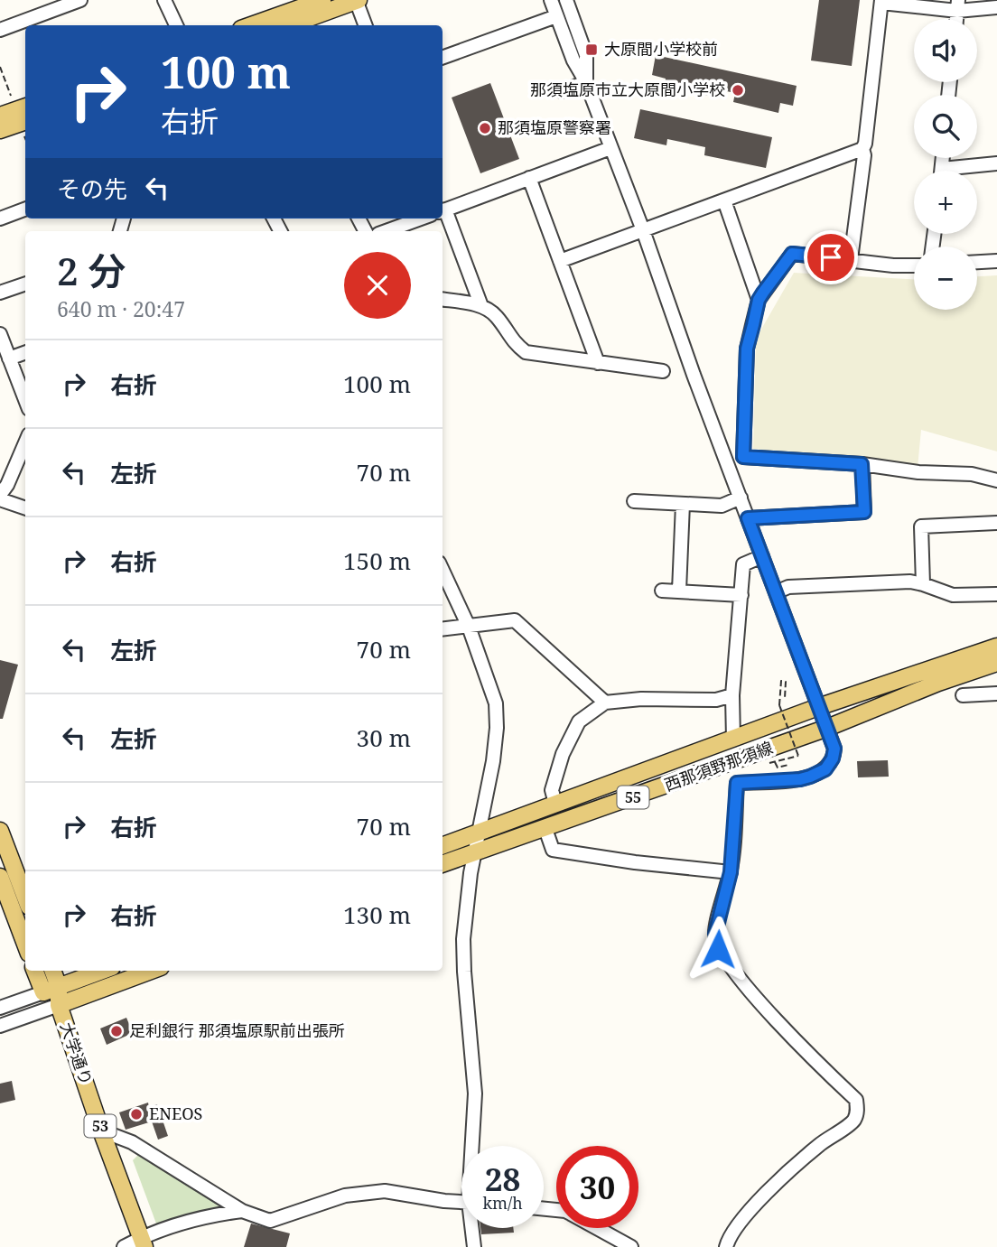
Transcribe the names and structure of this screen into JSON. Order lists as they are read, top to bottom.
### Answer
{
  "streets": {
    "main road": [
      "西那須野那須線",
      "55",
      "大学通り",
      "53"
    ]
  },
  "places": {
    "transit": ["大原間小学校前"],
    "other": [
      "那須塩原市立大原間小学校",
      "那須塩原警察署",
      "足利銀行 那須塩原駅前出張所",
      "ENEOS"
    ]
  },
  "page": {
    "map_buttons": ["+", "−"],
    "turn": ["100 m", "右折"],
    "then": "その先",
    "heading": ["2 分", "640 m · 20:47"],
    "list": [
      {
        "name": "右折",
        "value": "100 m"
      },
      {
        "name": "左折",
        "value": "70 m"
      },
      {
        "name": "右折",
        "value": "150 m"
      },
      {
        "name": "左折",
        "value": "70 m"
      },
      {
        "name": "左折",
        "value": "30 m"
      },
      {
        "name": "右折",
        "value": "70 m"
      },
      {
        "name": "右折",
        "value": "130 m"
      }
    ],
    "speed": "28 km/h",
    "limit": "30"
  }
}
